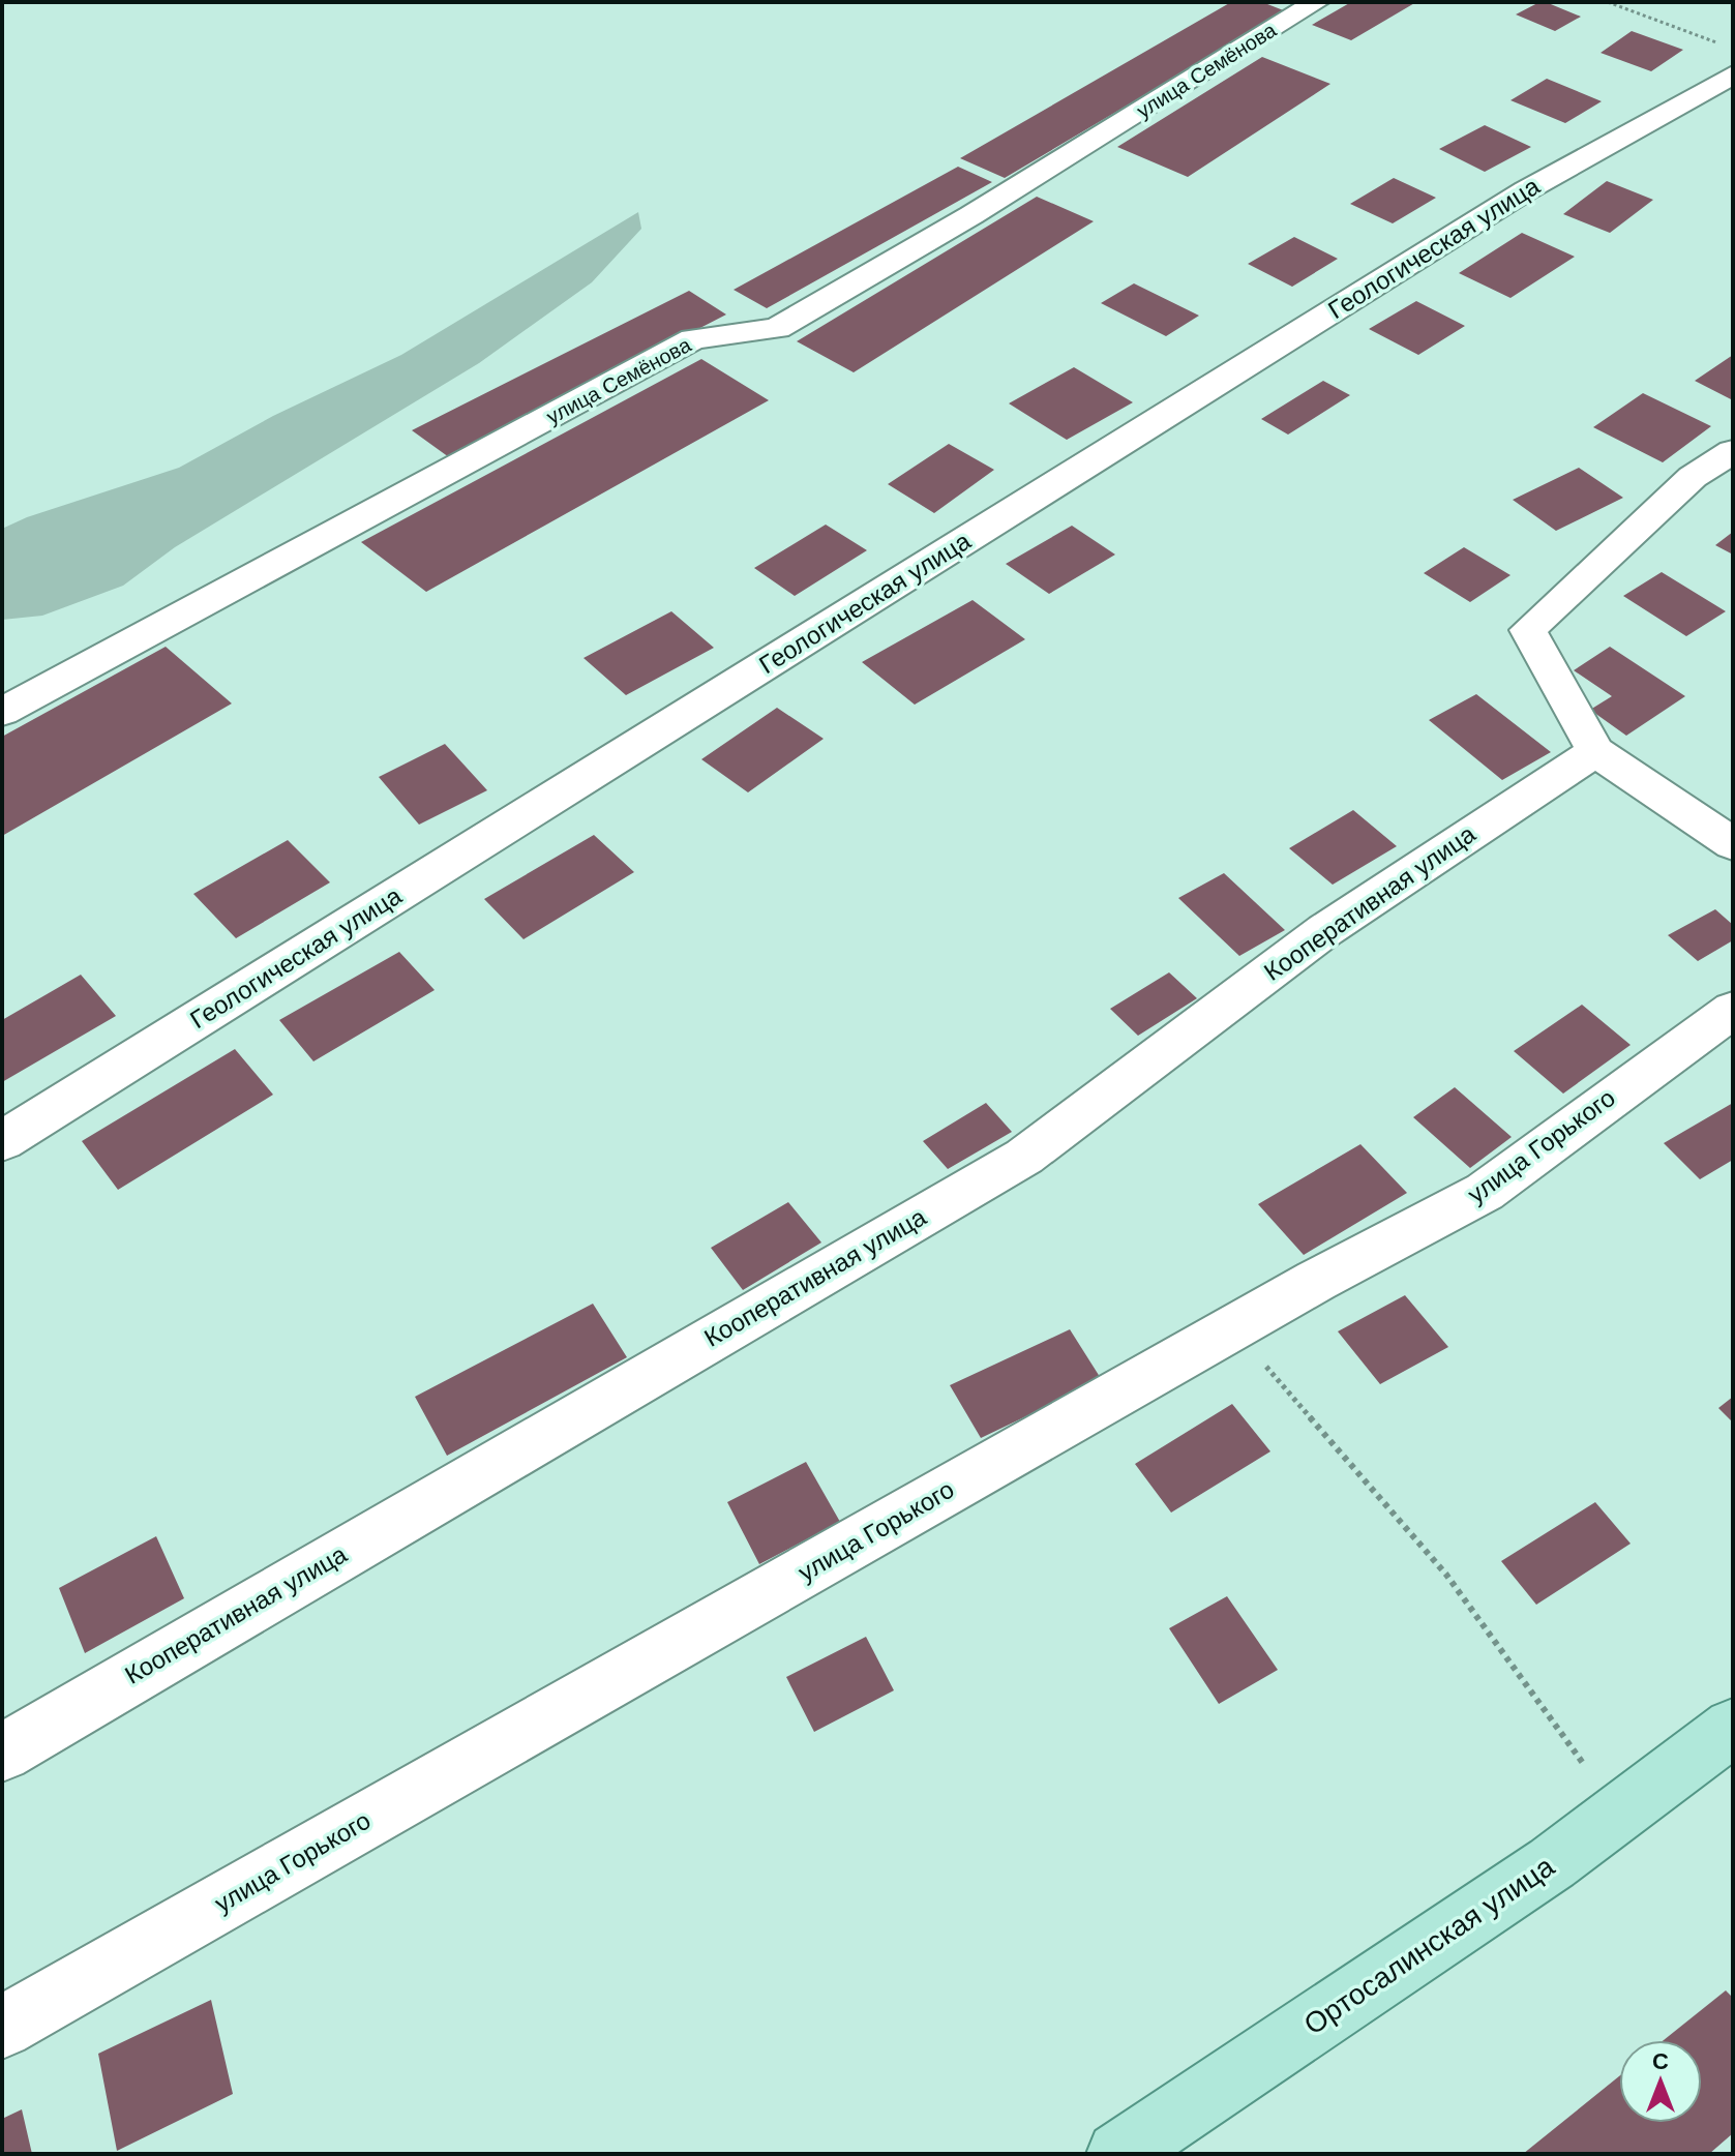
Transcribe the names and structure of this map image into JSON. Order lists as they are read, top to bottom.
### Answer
{
  "streets": {
    "main road": ["Ортосалинская улица"],
    "street": [
      "улица Семёнова",
      "Геологическая улица",
      "Кооперативная улица",
      "улица Горького"
    ]
  },
  "north": "top"
}
